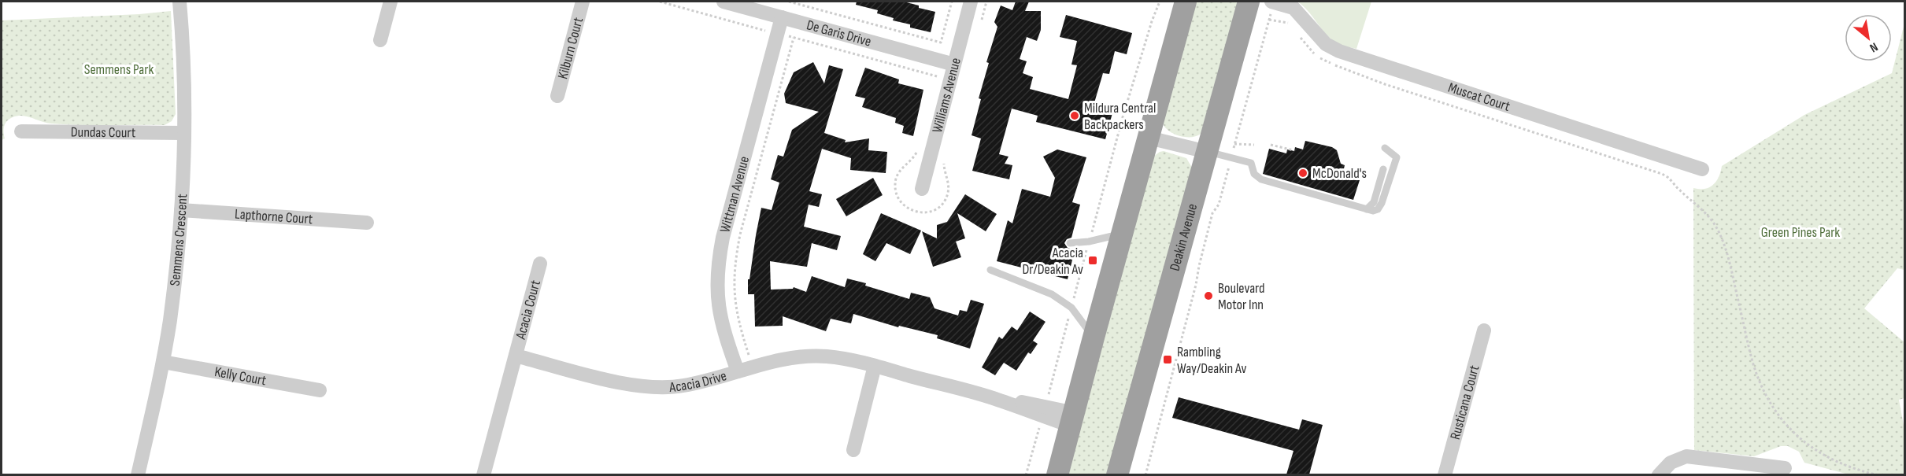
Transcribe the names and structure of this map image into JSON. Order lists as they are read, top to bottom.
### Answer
{
  "streets": {
    "highway": ["Deakin Avenue"],
    "street": [
      "De Garis Drive",
      "Kilburn Court",
      "Williams Avenue",
      "Muscat Court",
      "Dundas Court",
      "Wittman Avenue",
      "Lapthorne Court",
      "Semmens Crescent",
      "Acacia Court",
      "Kelly Court",
      "Acacia Drive",
      "Rusticana Court"
    ]
  },
  "crossings": [
    ["De Garis Drive", "Williams Avenue"],
    ["De Garis Drive", "Wittman Avenue"],
    ["Dundas Court", "Semmens Crescent"],
    ["Wittman Avenue", "Acacia Drive"],
    ["Lapthorne Court", "Semmens Crescent"],
    ["Semmens Crescent", "Kelly Court"],
    ["Acacia Court", "Acacia Drive"]
  ],
  "parks": ["Semmens Park", "Green Pines Park"],
  "places": {
    "other": ["Mildura Central Backpackers", "McDonald's", "Boulevard Motor Inn"],
    "transit": ["Acacia Dr/Deakin Av", "Rambling Way/Deakin Av"]
  },
  "north": "bottom right"
}
